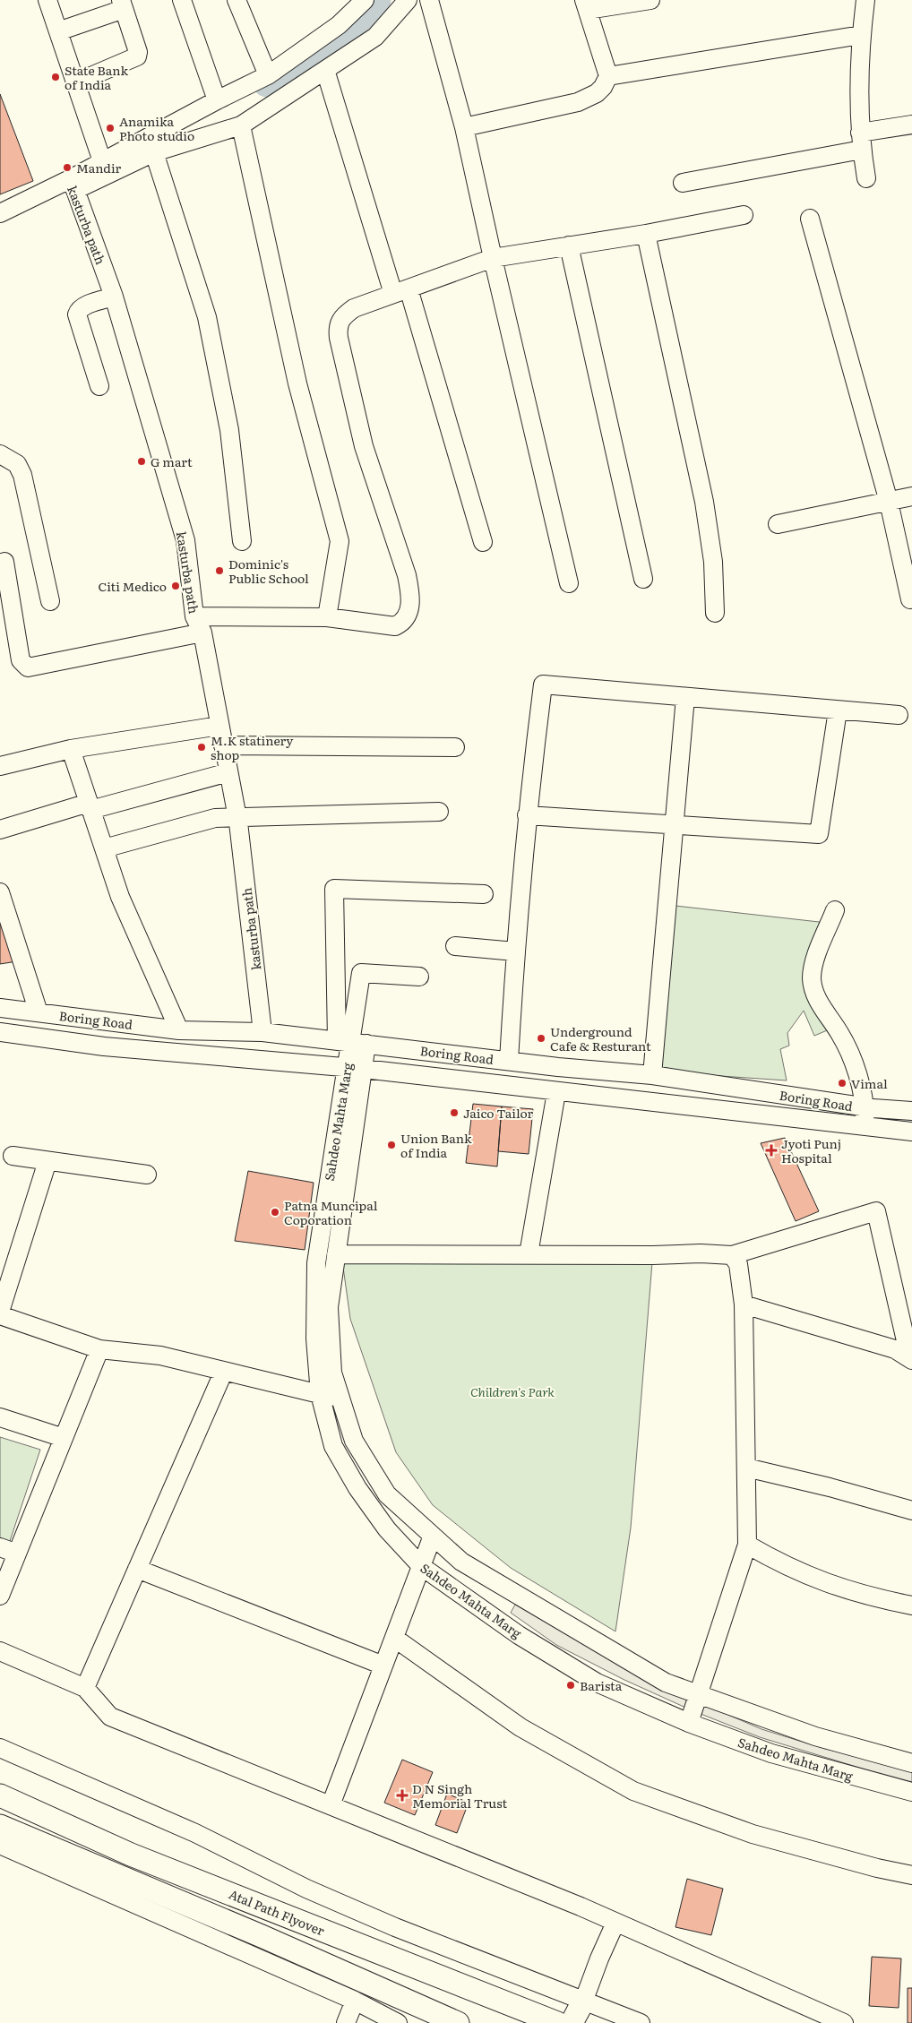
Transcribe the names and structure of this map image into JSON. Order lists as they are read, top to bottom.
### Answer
{
  "streets": {
    "main road": ["Atal Path Flyover"],
    "street": ["kasturba path", "Boring Road", "Sahdeo Mahta Marg"]
  },
  "crossings": [
    ["kasturba path", "Boring Road"],
    ["Boring Road", "Sahdeo Mahta Marg"]
  ],
  "parks": ["Children's Park"],
  "places": {
    "other": [
      "State Bank of India",
      "Anamika Photo studio",
      "Mandir",
      "G mart",
      "Dominic's Public School",
      "Citi Medico",
      "M.K statinery shop",
      "Underground Cafe & Resturant",
      "Vimal",
      "Jaico Tailor",
      "Union Bank of India",
      "Patna Muncipal Coporation",
      "Barista"
    ],
    "health": ["Jyoti Punj Hospital", "D N Singh Memorial Trust"]
  }
}
